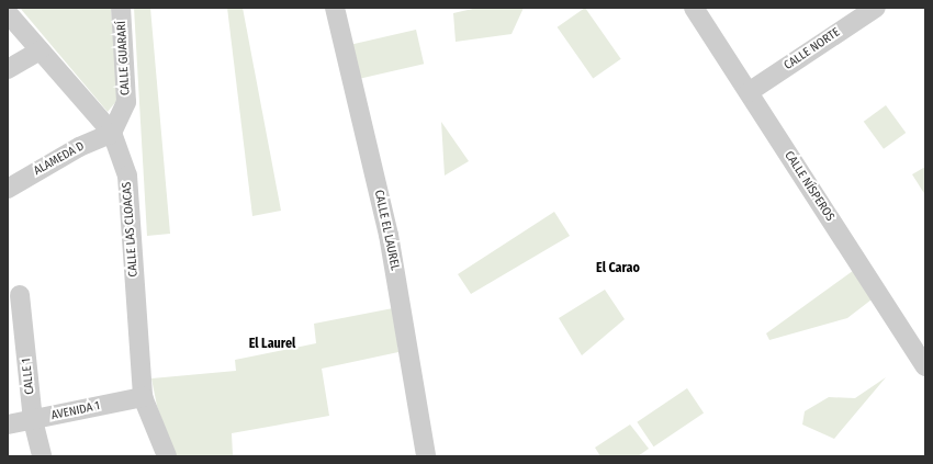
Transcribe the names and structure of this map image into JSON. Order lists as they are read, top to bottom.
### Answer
{
  "streets": {
    "street": [
      "CALLE NORTE",
      "CALLE GUARARÍ",
      "ALAMEDA D",
      "CALLE NÍSPEROS",
      "CALLE LAS CLOACAS",
      "CALLE EL LAUREL",
      "CALLE 1",
      "AVENIDA 1"
    ]
  },
  "crossings": [
    ["CALLE NORTE", "CALLE NÍSPEROS"],
    ["CALLE GUARARÍ", "ALAMEDA D"],
    ["CALLE GUARARÍ", "CALLE LAS CLOACAS"],
    ["ALAMEDA D", "CALLE LAS CLOACAS"],
    ["CALLE LAS CLOACAS", "AVENIDA 1"],
    ["CALLE 1", "AVENIDA 1"]
  ],
  "districts": ["El Carao", "El Laurel"]
}
